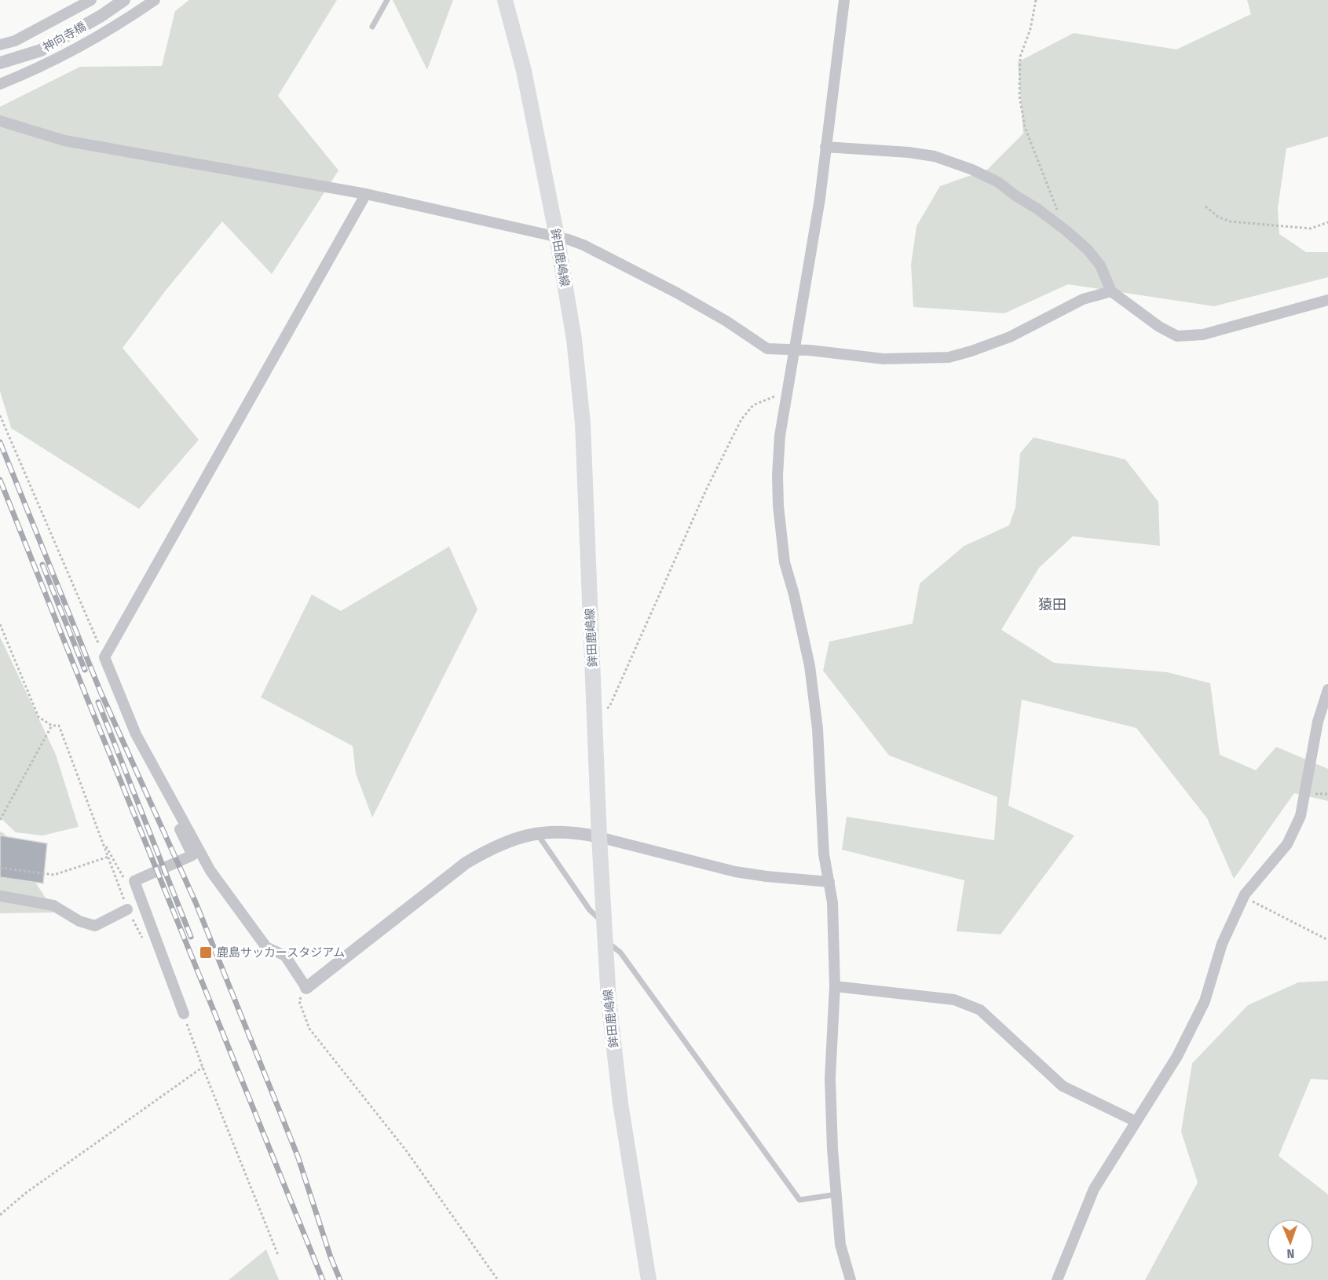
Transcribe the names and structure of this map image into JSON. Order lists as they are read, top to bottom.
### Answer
{
  "streets": {
    "main road": ["鉾田鹿嶋線"],
    "street": ["神向寺橋"]
  },
  "districts": ["猿田"],
  "places": {
    "transit": ["鹿島サッカースタジアム"]
  },
  "north": "bottom"
}
